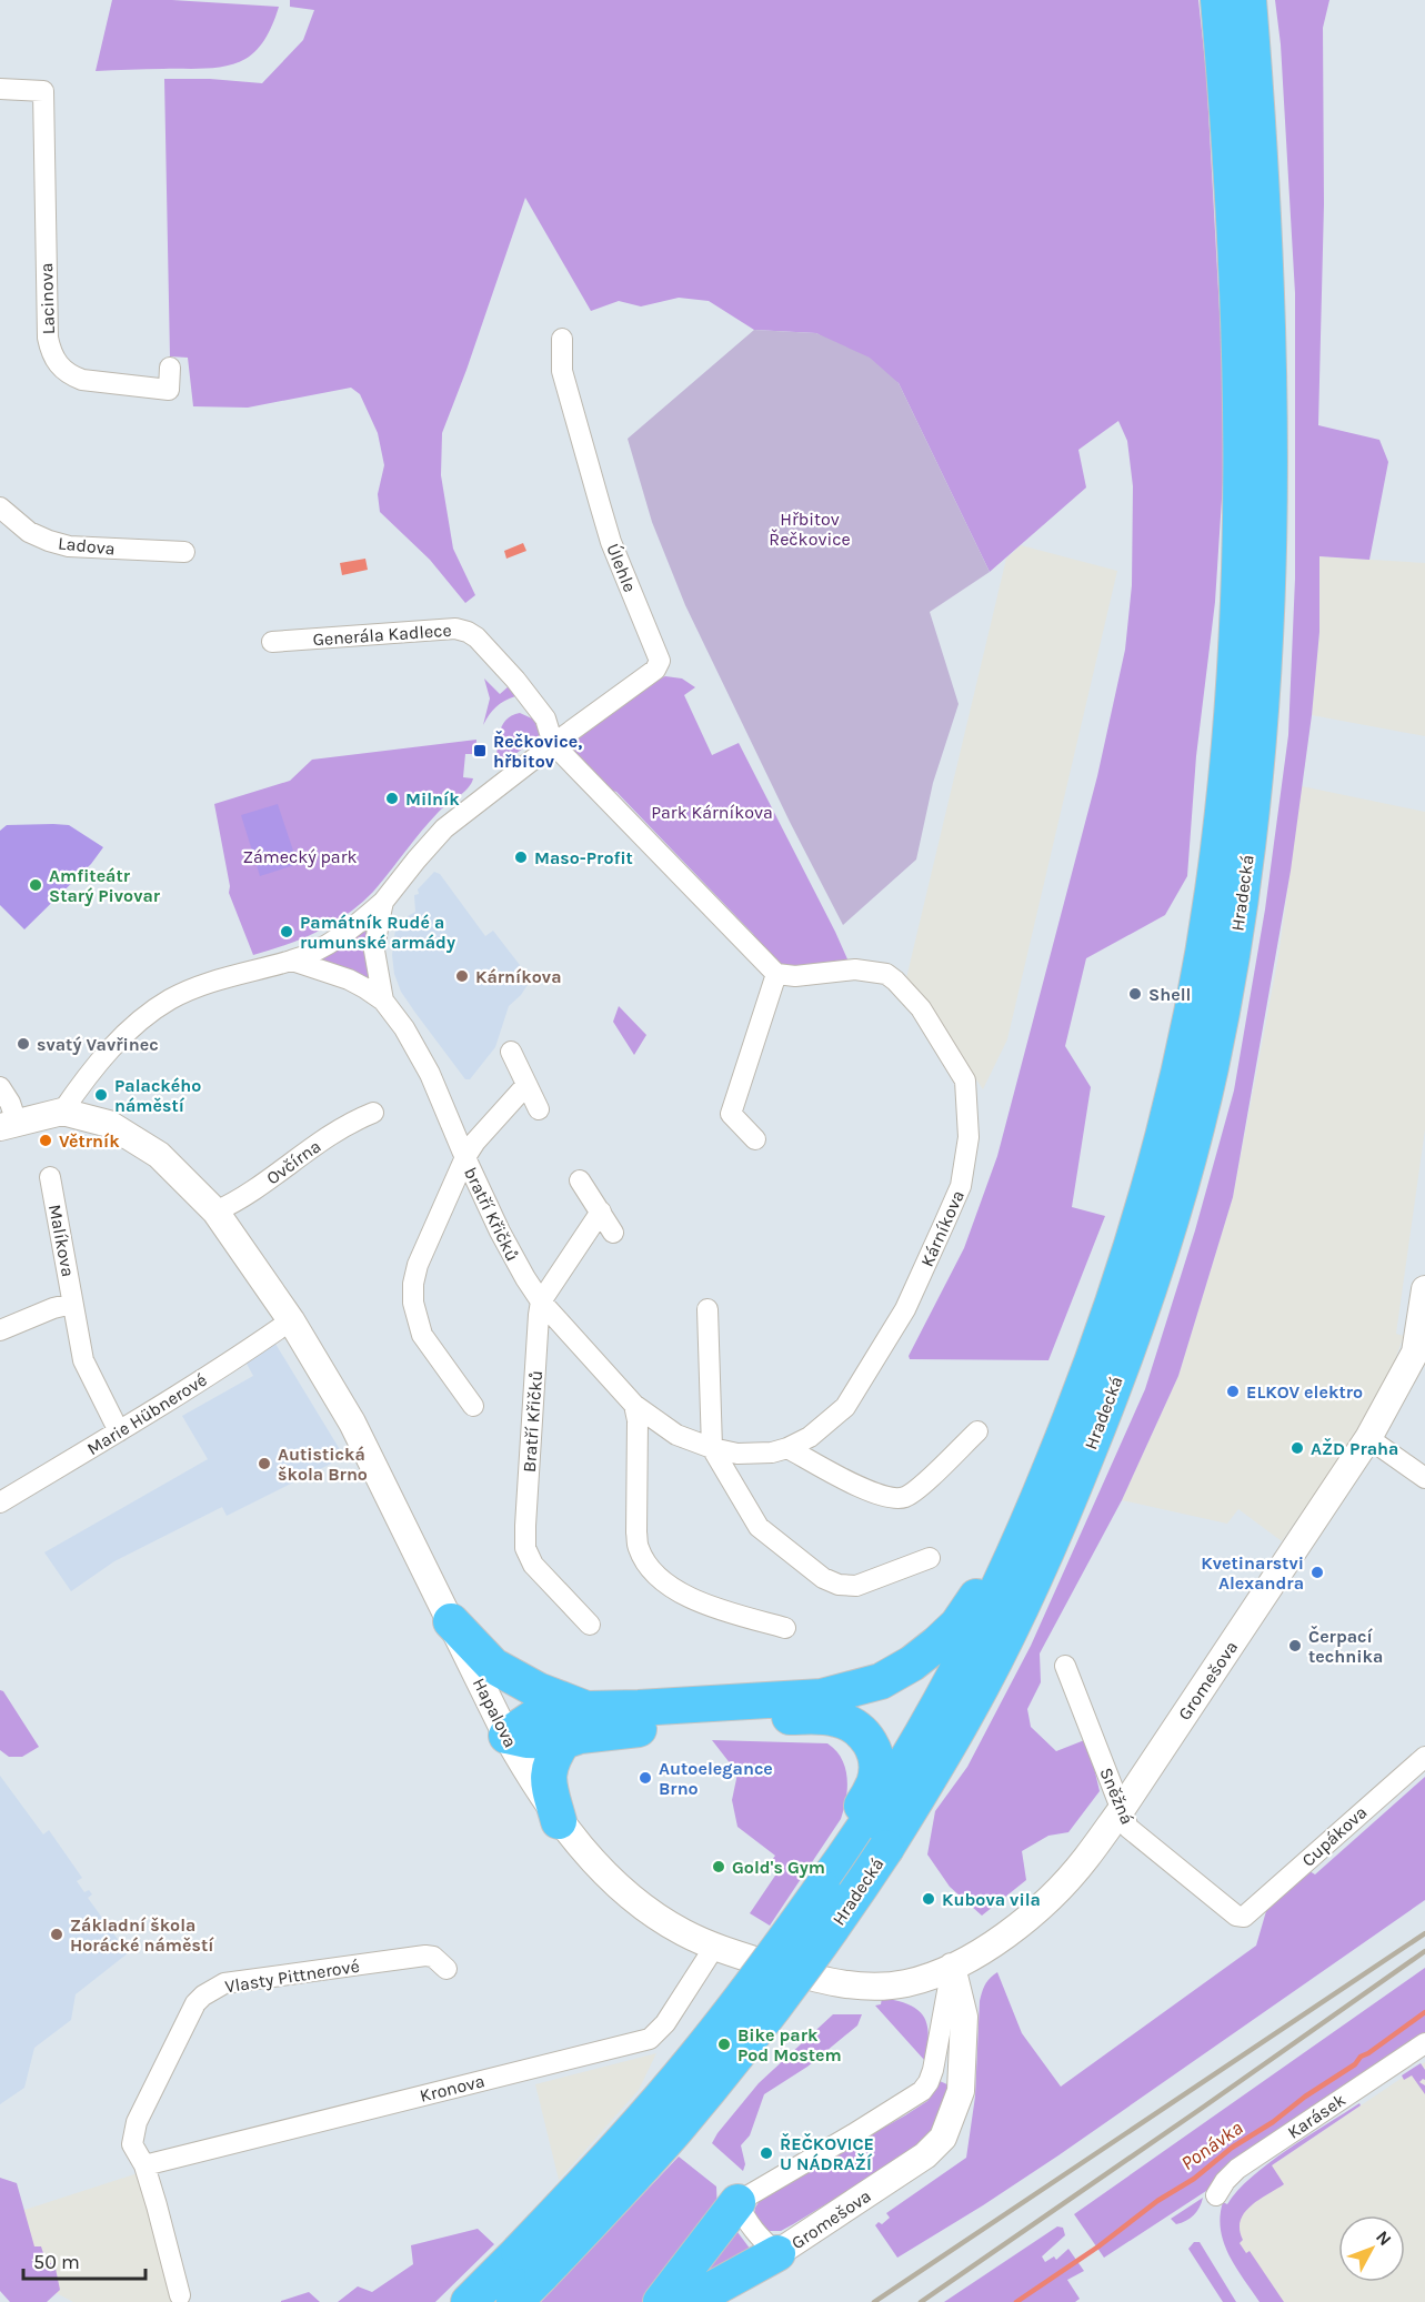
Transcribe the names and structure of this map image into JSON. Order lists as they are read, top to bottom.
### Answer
{
  "streets": {
    "highway": ["Hradecká"],
    "street": [
      "Lacinova",
      "Ladova",
      "Úlehle",
      "Generála Kadlece",
      "Ovčírna",
      "bratří Křičků",
      "Kárníkova",
      "Malíkova",
      "Marie Hübnerové",
      "Bratří Křičků",
      "Gromešova",
      "Hapalova",
      "Sněžná",
      "Cupákova",
      "Vlasty Pittnerové",
      "Kronova",
      "Karásek"
    ]
  },
  "crossings": [
    ["Úlehle", "Generála Kadlece"],
    ["Ovčírna", "Hapalova"],
    ["bratří Křičků", "Kárníkova"],
    ["bratří Křičků", "Bratří Křičků"],
    ["Malíkova", "Marie Hübnerové"],
    ["Marie Hübnerové", "Hapalova"],
    ["Gromešova", "Hapalova"],
    ["Gromešova", "Sněžná"],
    ["Hapalova", "Kronova"],
    ["Sněžná", "Cupákova"],
    ["Vlasty Pittnerové", "Kronova"]
  ],
  "water": ["Ponávka"],
  "parks": ["Hřbitov Řečkovice", "Park Kárníkova", "Zámecký park"],
  "places": {
    "transit": ["Řečkovice, hřbitov"],
    "other": [
      "Milník",
      "Maso-Profit",
      "Amfiteátr Starý Pivovar",
      "Památník Rudé a rumunské armády",
      "Kárníkova",
      "Shell",
      "svatý Vavřinec",
      "Palackého náměstí",
      "Větrník",
      "ELKOV elektro",
      "AŽD Praha",
      "Autistická škola Brno",
      "Kvetinarstvi Alexandra",
      "Čerpací technika",
      "Autoelegance Brno",
      "Gold's Gym",
      "Kubova vila",
      "Základní škola Horácké náměstí",
      "Bike park Pod Mostem",
      "ŘEČKOVICE U NÁDRAŽÍ"
    ]
  },
  "scale_bar": "50 m",
  "north": "top right"
}
